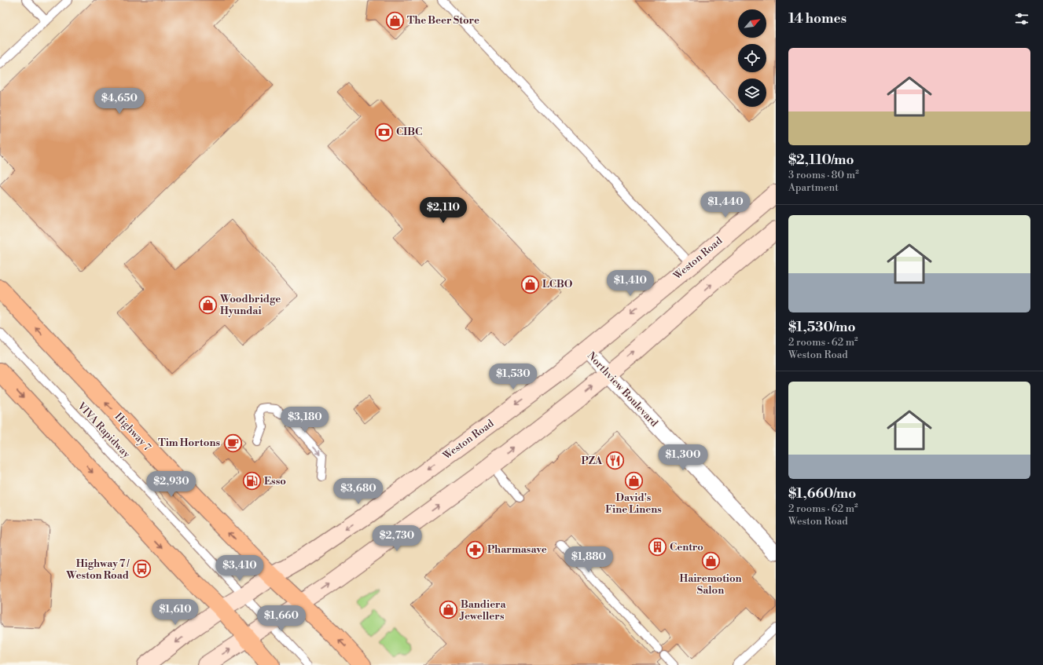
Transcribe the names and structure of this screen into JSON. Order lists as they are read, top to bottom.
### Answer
{
  "streets": {
    "main road": ["Weston Road", "Highway 7"],
    "street": ["Northview Boulevard"],
    "lane": ["VIVA Rapidway"]
  },
  "crossings": [
    ["Weston Road", "Northview Boulevard"],
    ["Weston Road", "VIVA Rapidway"],
    ["Weston Road", "Highway 7"]
  ],
  "places": {
    "shop": [
      "The Beer Store",
      "LCBO",
      "Woodbridge Hyundai",
      "David's Fine Linens",
      "Hairemotion Salon",
      "Bandiera Jewellers"
    ],
    "bank": ["CIBC"],
    "cafe": ["Tim Hortons"],
    "restaurant": ["PZA"],
    "fuel station": ["Esso"],
    "building": ["Centro"],
    "pharmacy": ["Pharmasave"],
    "bus stop": ["Highway 7 / Weston Road"]
  },
  "north": "top right",
  "page": {
    "heading": "14 homes",
    "list": [
      {
        "name": "$2,110/mo",
        "note": "3 rooms · 80 m² · Apartment"
      },
      {
        "name": "$1,530/mo",
        "note": "2 rooms · 62 m² · Weston Road"
      },
      {
        "name": "$1,660/mo",
        "note": "2 rooms · 62 m² · Weston Road"
      }
    ],
    "price": [
      "$4,650",
      "$1,440",
      "$2,110",
      "$1,410",
      "$1,530",
      "$3,180",
      "$1,300",
      "$2,930",
      "$3,680",
      "$2,730",
      "$1,880",
      "$3,410",
      "$1,610",
      "$1,660"
    ]
  }
}
